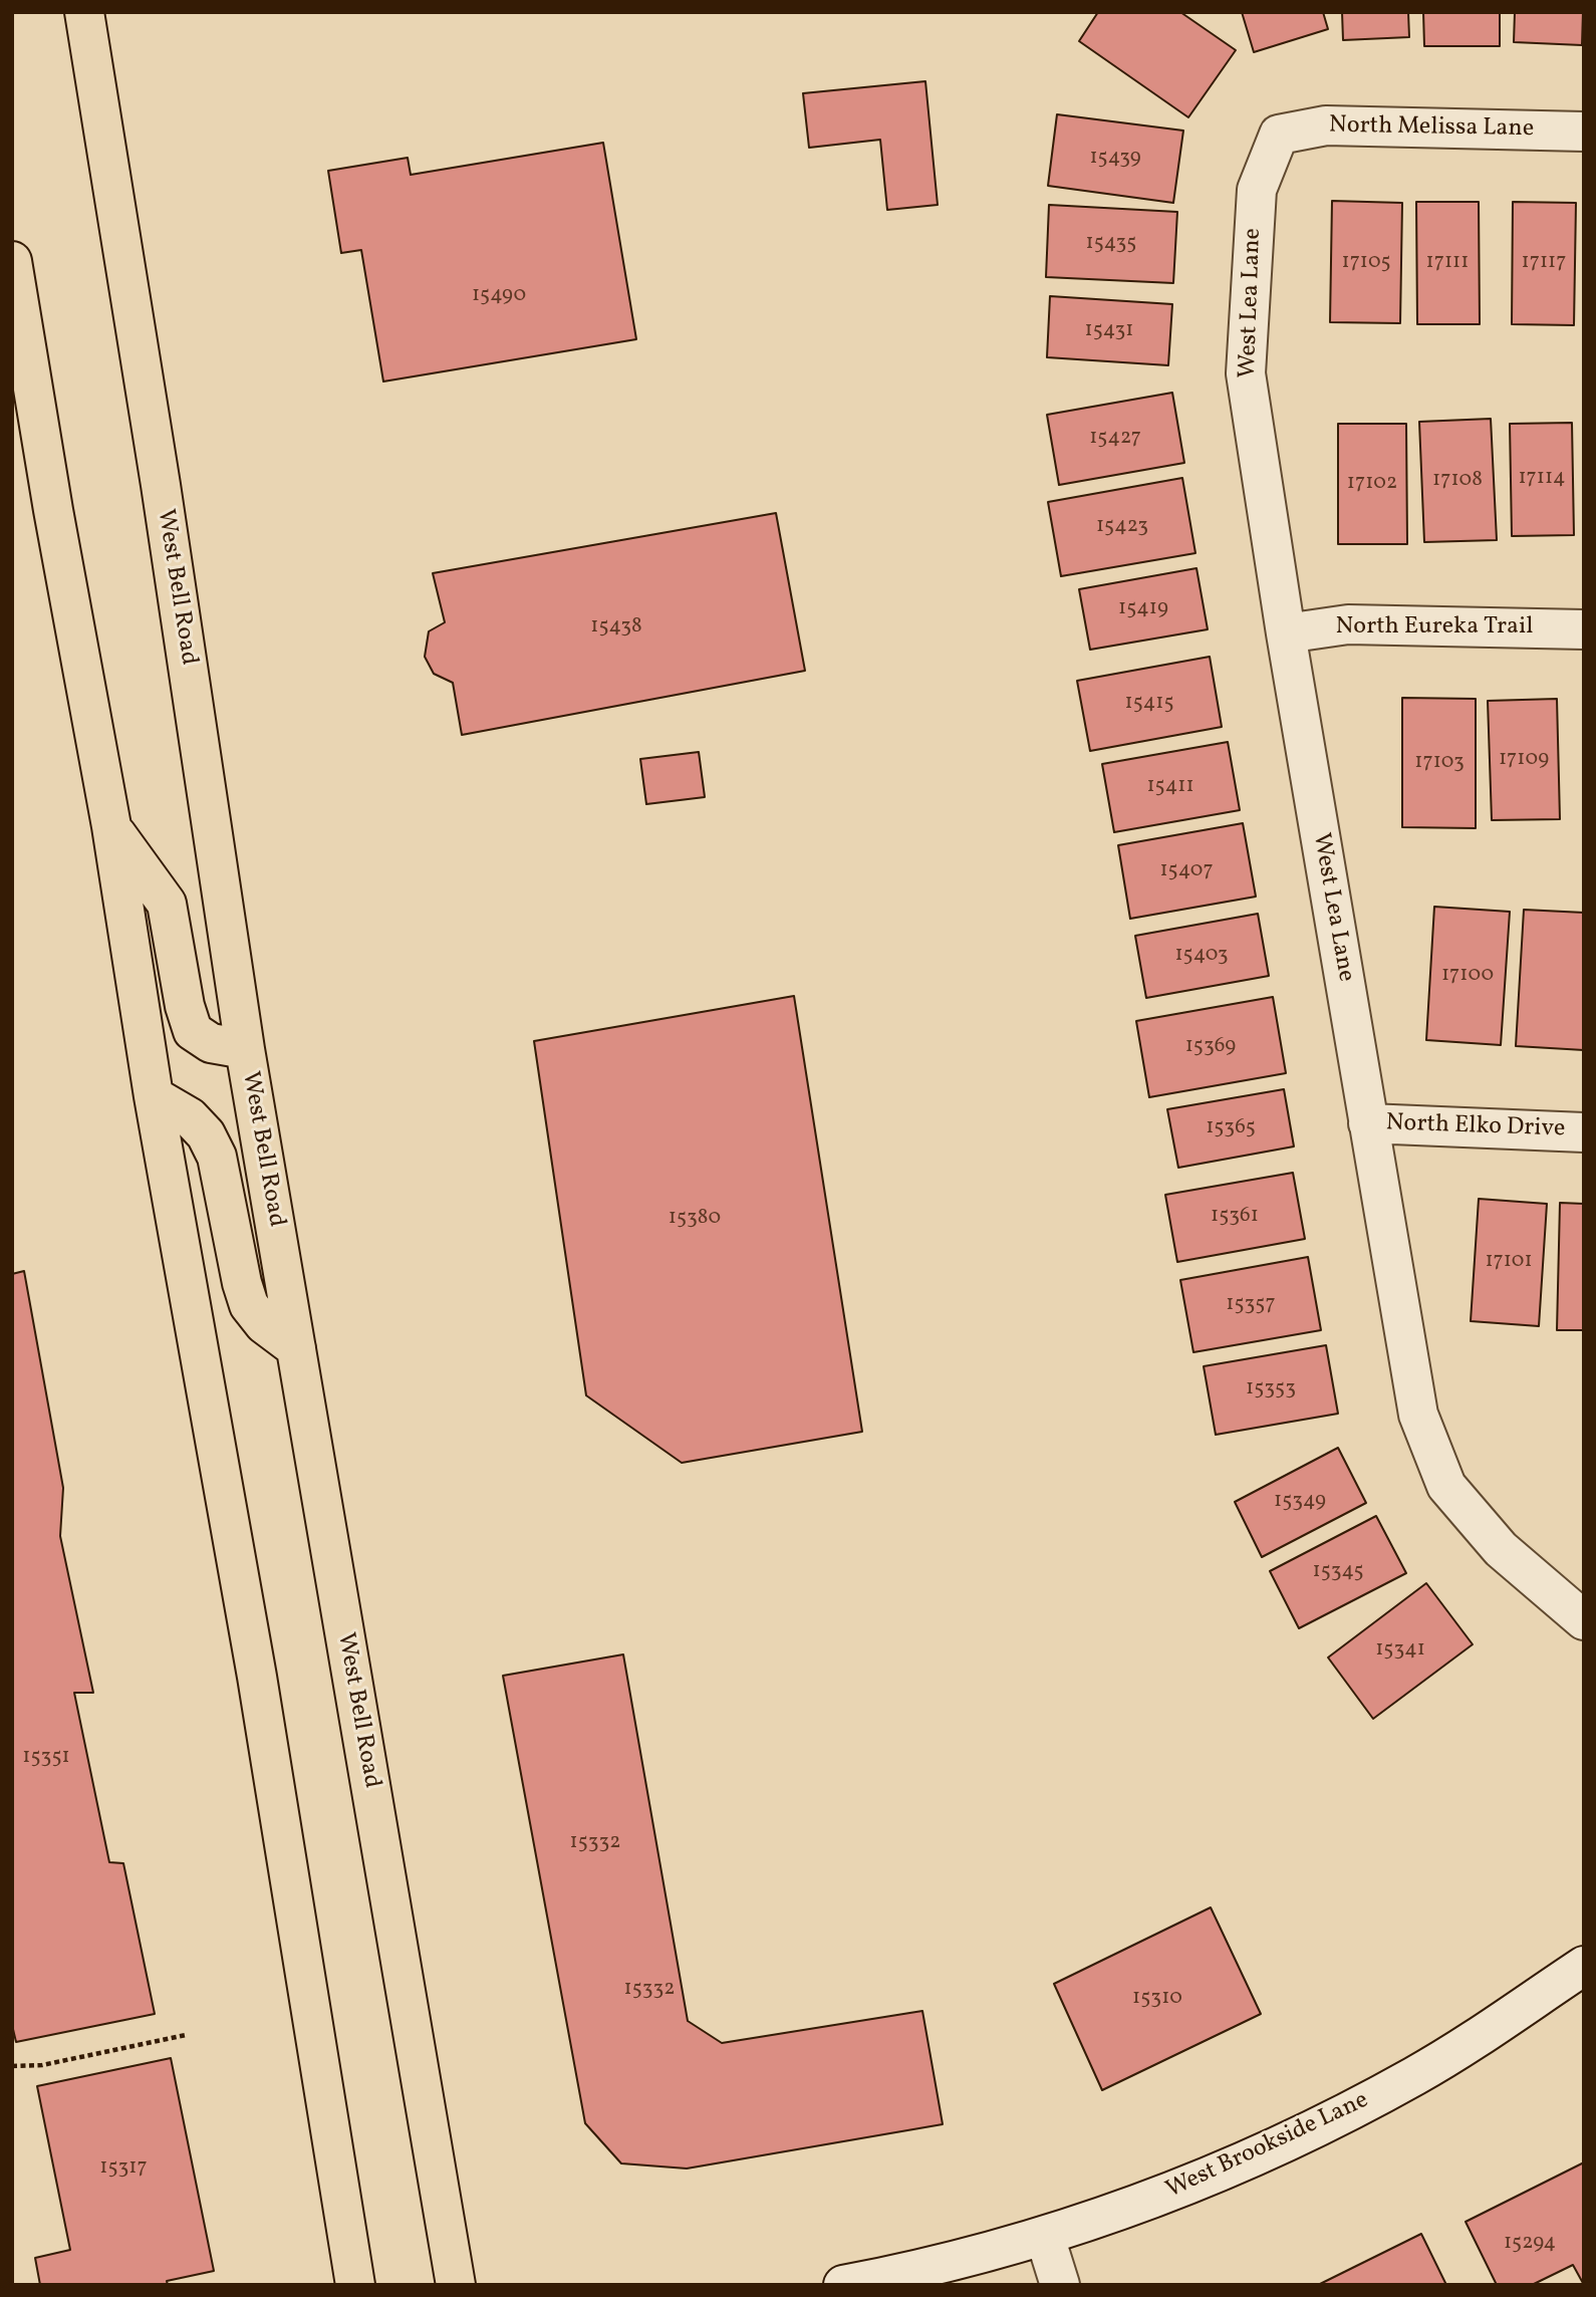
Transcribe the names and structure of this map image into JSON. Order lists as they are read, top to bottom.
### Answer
{
  "streets": {
    "main road": ["West Bell Road"],
    "street": [
      "North Melissa Lane",
      "West Lea Lane",
      "North Eureka Trail",
      "North Elko Drive",
      "West Brookside Lane"
    ]
  },
  "crossings": [
    ["North Melissa Lane", "West Lea Lane"],
    ["West Lea Lane", "North Eureka Trail"],
    ["West Lea Lane", "North Elko Drive"]
  ],
  "house_numbers": [
    "15439",
    "15435",
    "17105",
    "17111",
    "17117",
    "15490",
    "15431",
    "15427",
    "17114",
    "17108",
    "17102",
    "15423",
    "15419",
    "15438",
    "15415",
    "17109",
    "17103",
    "15411",
    "15407",
    "15403",
    "17100",
    "15369",
    "15365",
    "15361",
    "15380",
    "17101",
    "15357",
    "15353",
    "15349",
    "15345",
    "15341",
    "15351",
    "15332",
    "15332",
    "15310",
    "15317",
    "15294"
  ]
}
